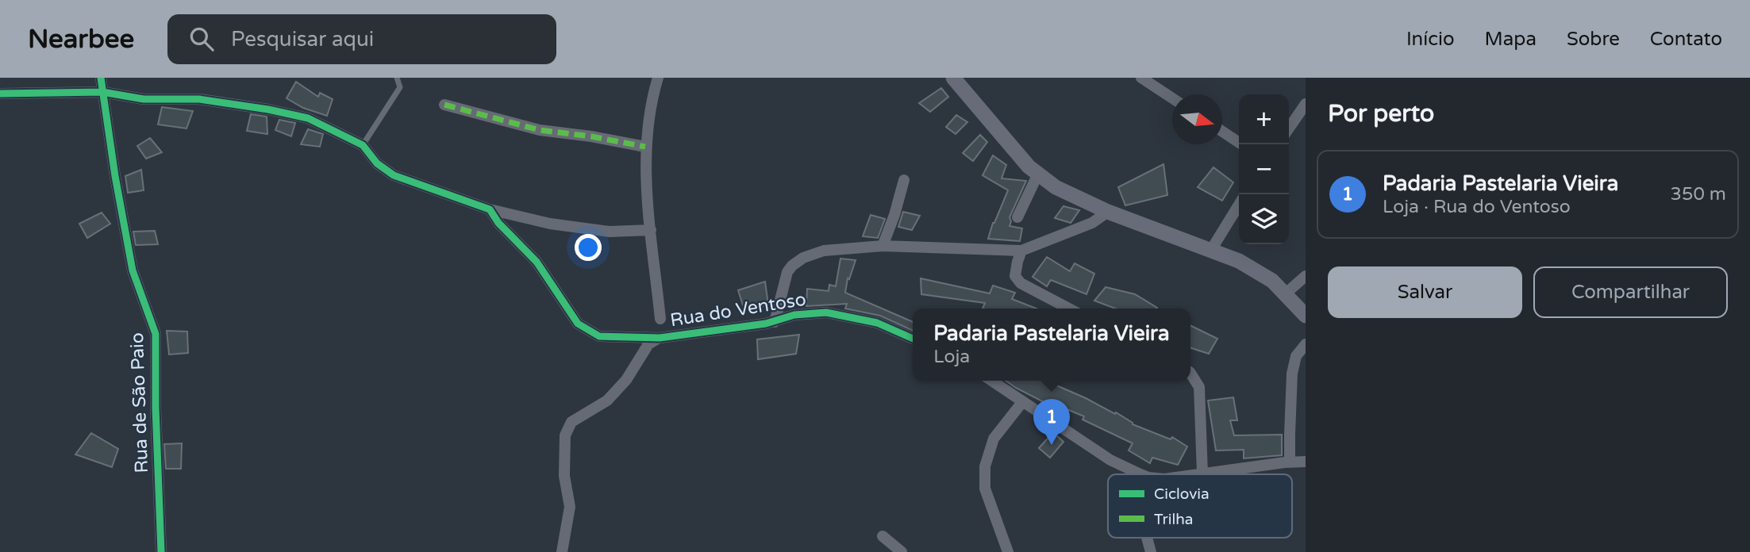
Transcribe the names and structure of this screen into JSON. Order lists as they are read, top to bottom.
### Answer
{
  "streets": {
    "street": ["Rua do Ventoso", "Rua de São Paio"]
  },
  "legend": ["Ciclovia", "Trilha"],
  "north": "right",
  "page": {
    "header": "Nearbee",
    "search": "Pesquisar aqui",
    "nav": [
      "Início",
      "Mapa",
      "Sobre",
      "Contato"
    ],
    "heading": "Por perto",
    "map_buttons": ["+", "−"],
    "list": [
      {
        "mark": "1",
        "name": "Padaria Pastelaria Vieira",
        "note": "Loja · Rua do Ventoso",
        "value": "350 m"
      }
    ],
    "buttons": ["Salvar", "Compartilhar"],
    "popup": ["Padaria Pastelaria Vieira", "Loja"],
    "pins": "1"
  }
}
